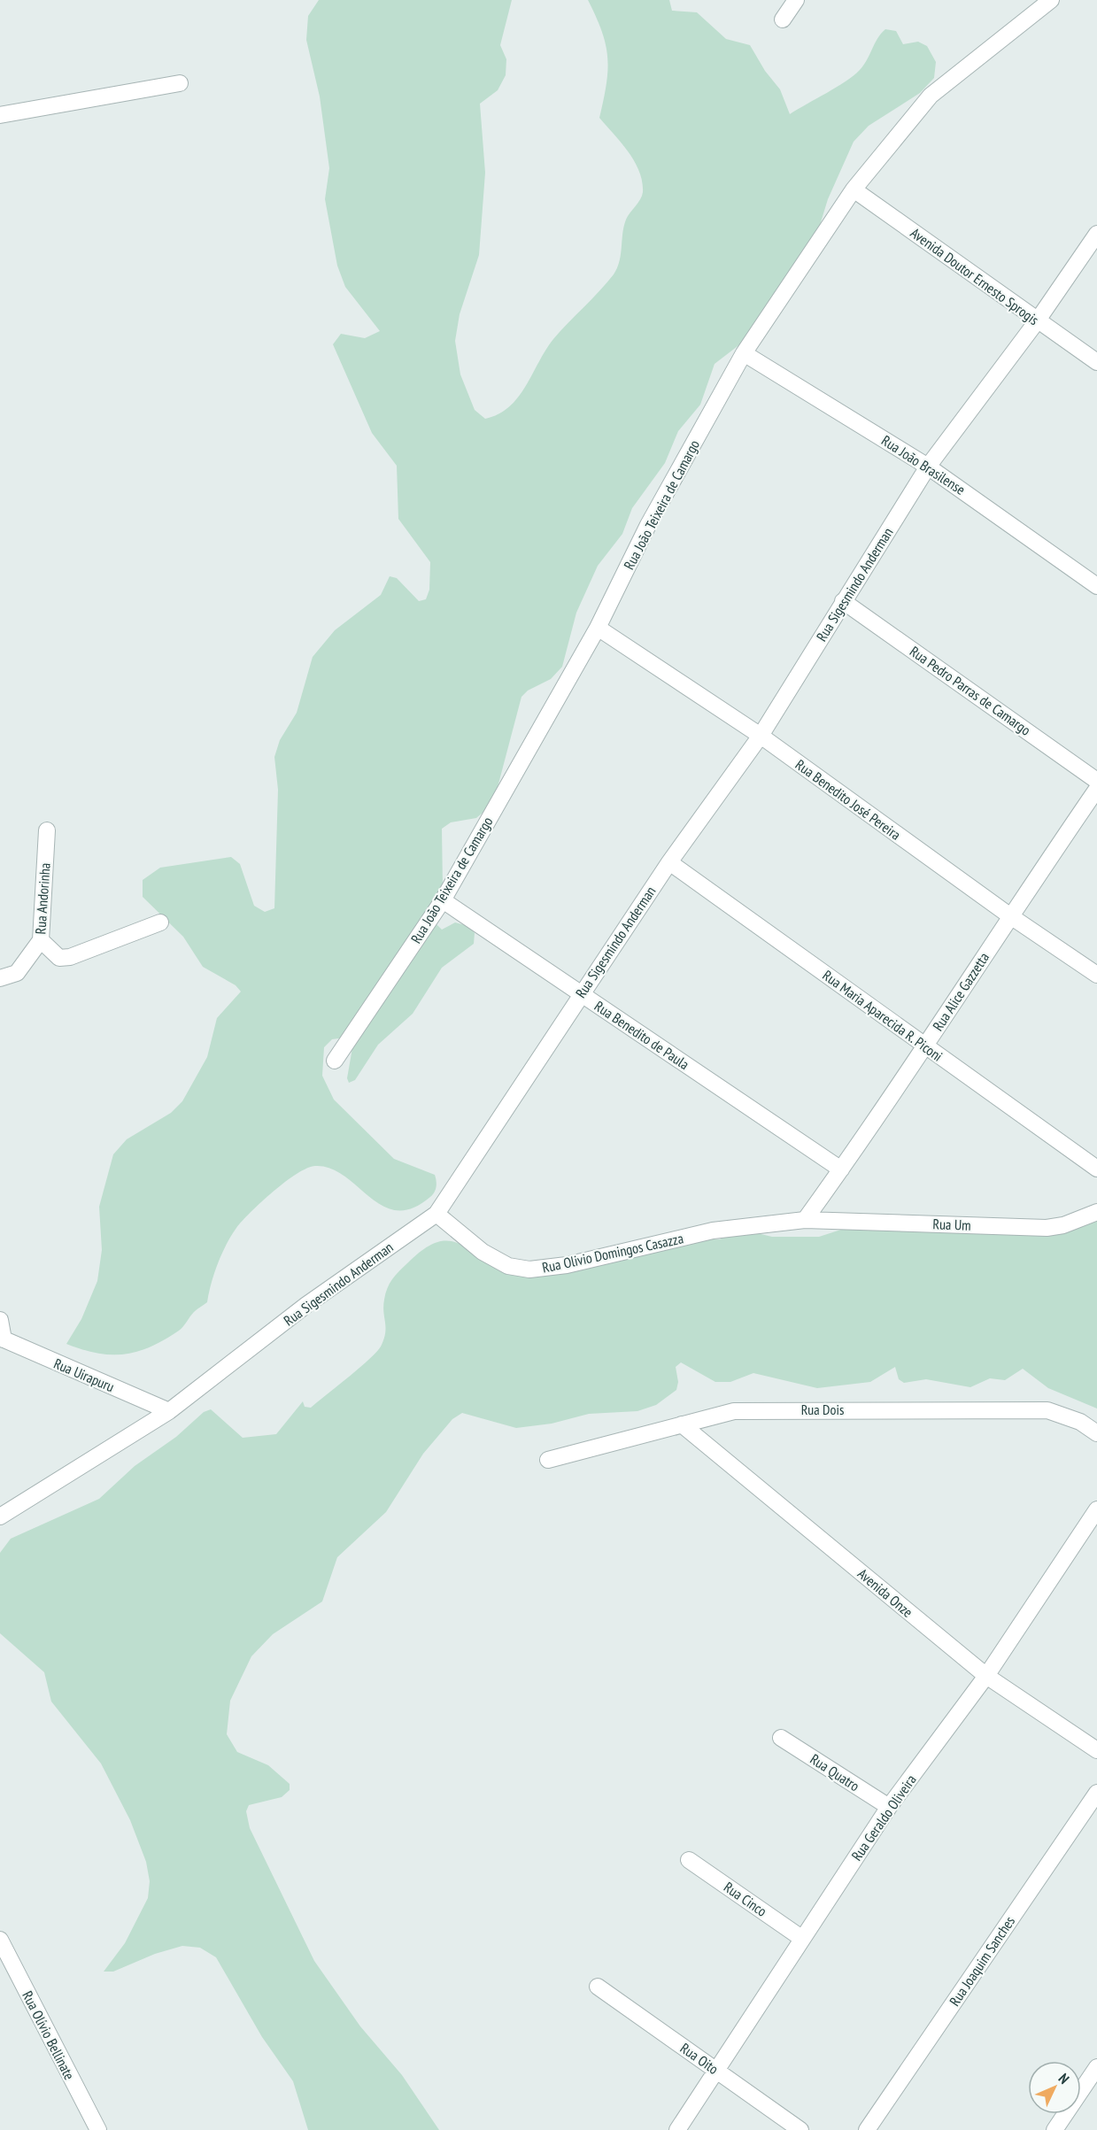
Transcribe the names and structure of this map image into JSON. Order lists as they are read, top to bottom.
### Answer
{
  "streets": {
    "street": [
      "Avenida Doutor Ernesto Sprogis",
      "Rua João Brasilense",
      "Rua João Teixeira de Camargo",
      "Rua Sigesmindo Anderman",
      "Rua Pedro Parras de Camargo",
      "Rua Benedito José Pereira",
      "Rua Andorinha",
      "Rua Alice Gazzetta",
      "Rua Maria Aparecida R. Piconi",
      "Rua Benedito de Paula",
      "Rua Um",
      "Rua Olivio Domingos Casazza",
      "Rua Uirapuru",
      "Rua Dois",
      "Avenida Onze",
      "Rua Quatro",
      "Rua Geraldo Oliveira",
      "Rua Cinco",
      "Rua Joaquim Sanches",
      "Rua Olívio Bellinate",
      "Rua Oito"
    ]
  },
  "crossings": [
    ["Avenida Doutor Ernesto Sprogis", "Rua João Teixeira de Camargo"],
    ["Avenida Doutor Ernesto Sprogis", "Rua Sigesmindo Anderman"],
    ["Rua João Brasilense", "Rua João Teixeira de Camargo"],
    ["Rua João Brasilense", "Rua Sigesmindo Anderman"],
    ["Rua João Teixeira de Camargo", "Rua Benedito José Pereira"],
    ["Rua João Teixeira de Camargo", "Rua Benedito de Paula"],
    ["Rua Sigesmindo Anderman", "Rua Pedro Parras de Camargo"],
    ["Rua Sigesmindo Anderman", "Rua Benedito José Pereira"],
    ["Rua Sigesmindo Anderman", "Rua Maria Aparecida R. Piconi"],
    ["Rua Sigesmindo Anderman", "Rua Benedito de Paula"],
    ["Rua Sigesmindo Anderman", "Rua Olivio Domingos Casazza"],
    ["Rua Sigesmindo Anderman", "Rua Uirapuru"],
    ["Rua Benedito José Pereira", "Rua Alice Gazzetta"],
    ["Rua Alice Gazzetta", "Rua Maria Aparecida R. Piconi"],
    ["Rua Alice Gazzetta", "Rua Benedito de Paula"],
    ["Rua Alice Gazzetta", "Rua Um"],
    ["Rua Alice Gazzetta", "Rua Olivio Domingos Casazza"],
    ["Rua Um", "Rua Olivio Domingos Casazza"],
    ["Rua Dois", "Avenida Onze"],
    ["Avenida Onze", "Rua Geraldo Oliveira"],
    ["Rua Quatro", "Rua Geraldo Oliveira"],
    ["Rua Geraldo Oliveira", "Rua Cinco"],
    ["Rua Geraldo Oliveira", "Rua Oito"]
  ],
  "north": "top right"
}
